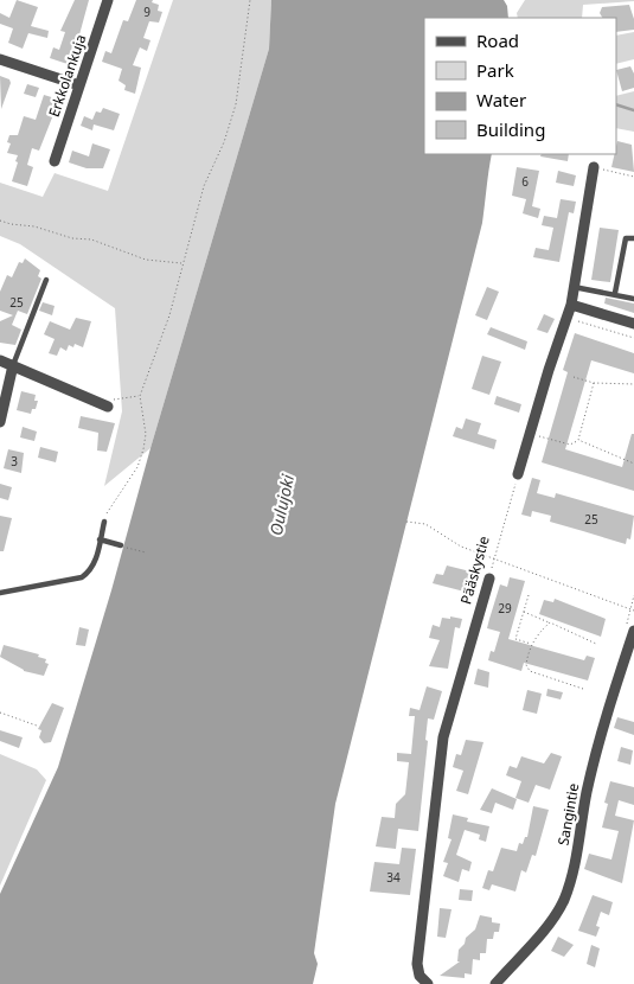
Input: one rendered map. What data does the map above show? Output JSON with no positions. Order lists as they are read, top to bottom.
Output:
{
  "streets": {
    "street": ["Erkkolankuja", "Pääskystie", "Sangintie"]
  },
  "water": ["Oulujoki"],
  "house_numbers": [
    "9",
    "6",
    "25",
    "3",
    "25",
    "29",
    "34"
  ],
  "legend": [
    "Road",
    "Park",
    "Water",
    "Building"
  ]
}
